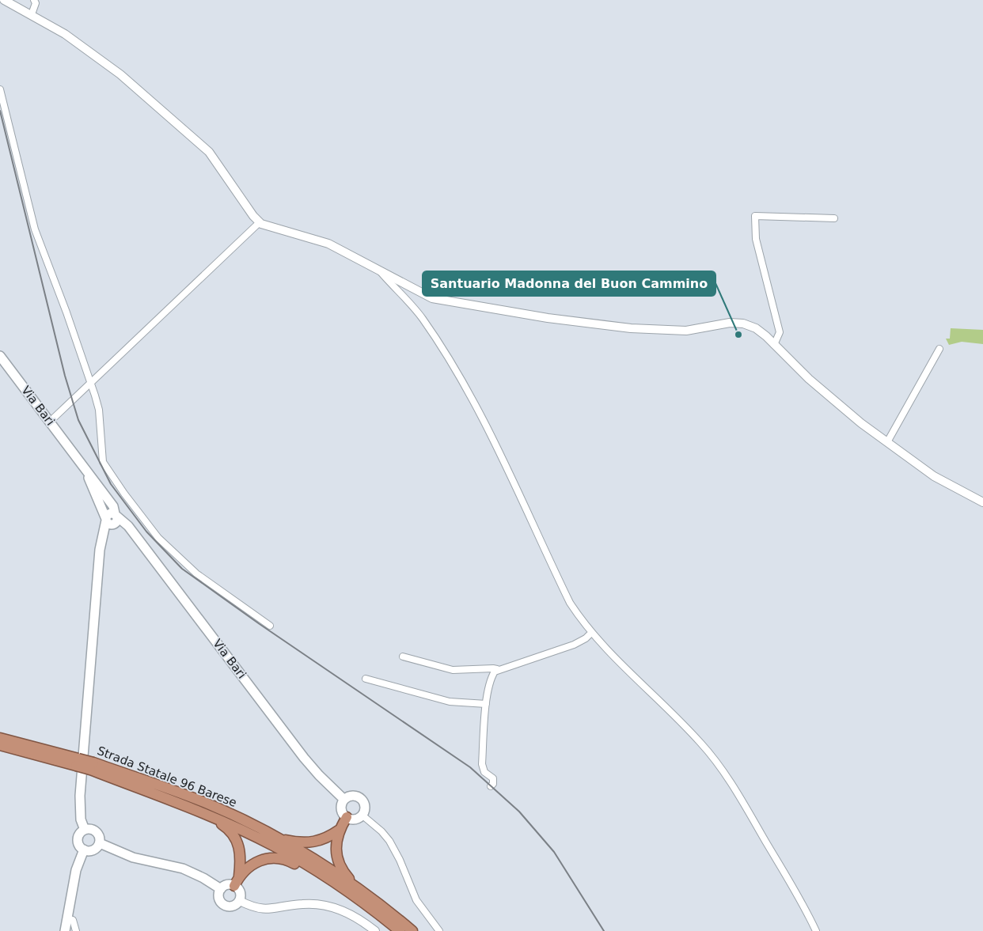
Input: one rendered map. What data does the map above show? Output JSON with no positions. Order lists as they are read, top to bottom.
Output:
{
  "streets": {
    "highway": ["Strada Statale 96 Barese"],
    "main road": ["Via Bari"]
  },
  "places": ["Santuario Madonna del Buon Cammino"]
}
